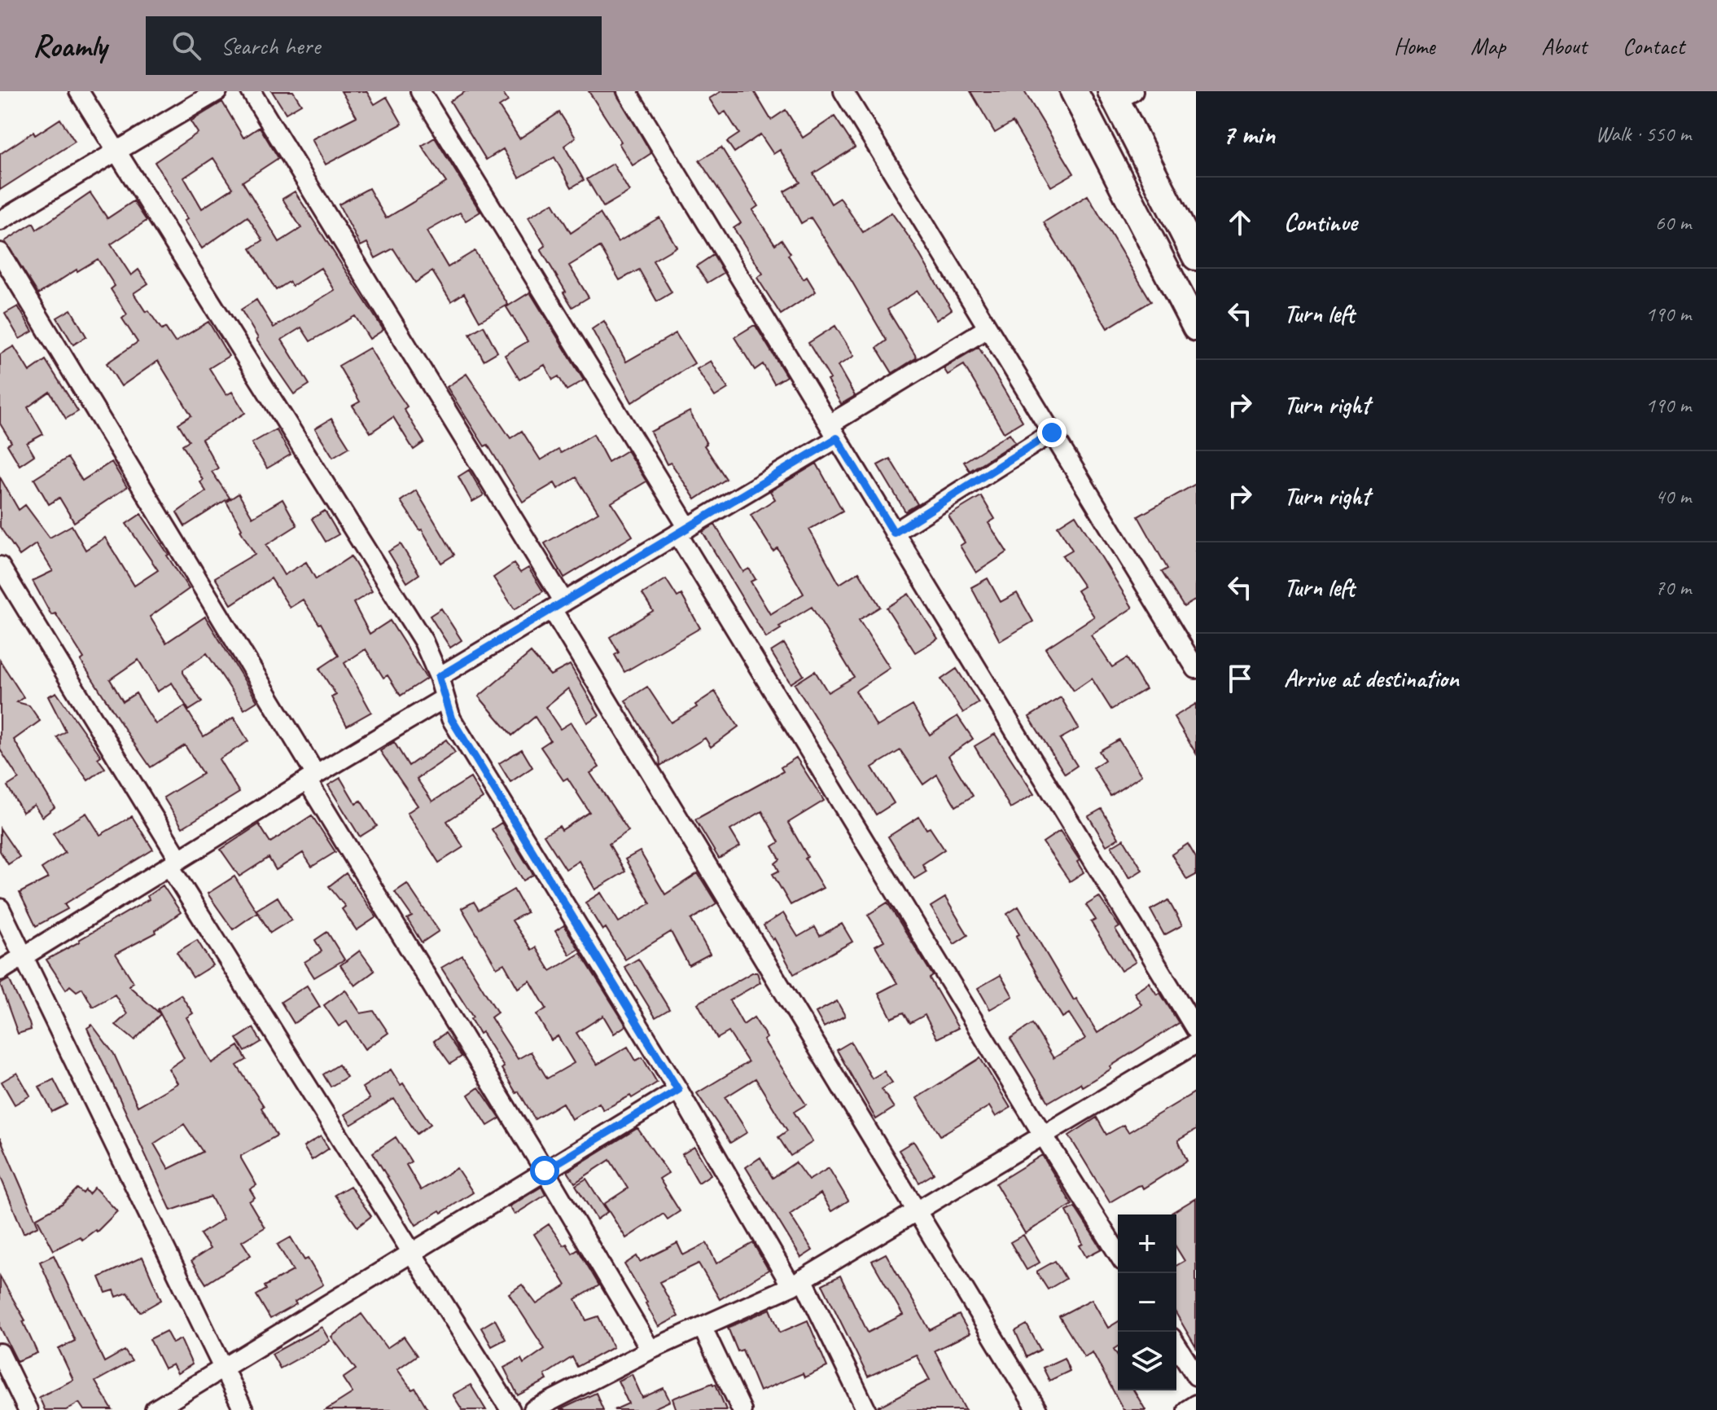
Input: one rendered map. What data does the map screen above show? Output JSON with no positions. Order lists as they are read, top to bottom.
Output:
{
  "page": {
    "header": "Roamly",
    "search": "Search here",
    "nav": [
      "Home",
      "Map",
      "About",
      "Contact"
    ],
    "heading": ["7 min", "Walk · 550 m"],
    "list": [
      ["Continue", "60 m"],
      ["Turn left", "190 m"],
      ["Turn right", "190 m"],
      ["Turn right", "40 m"],
      ["Turn left", "70 m"],
      "Arrive at destination"
    ],
    "map_buttons": ["+", "−"]
  }
}
